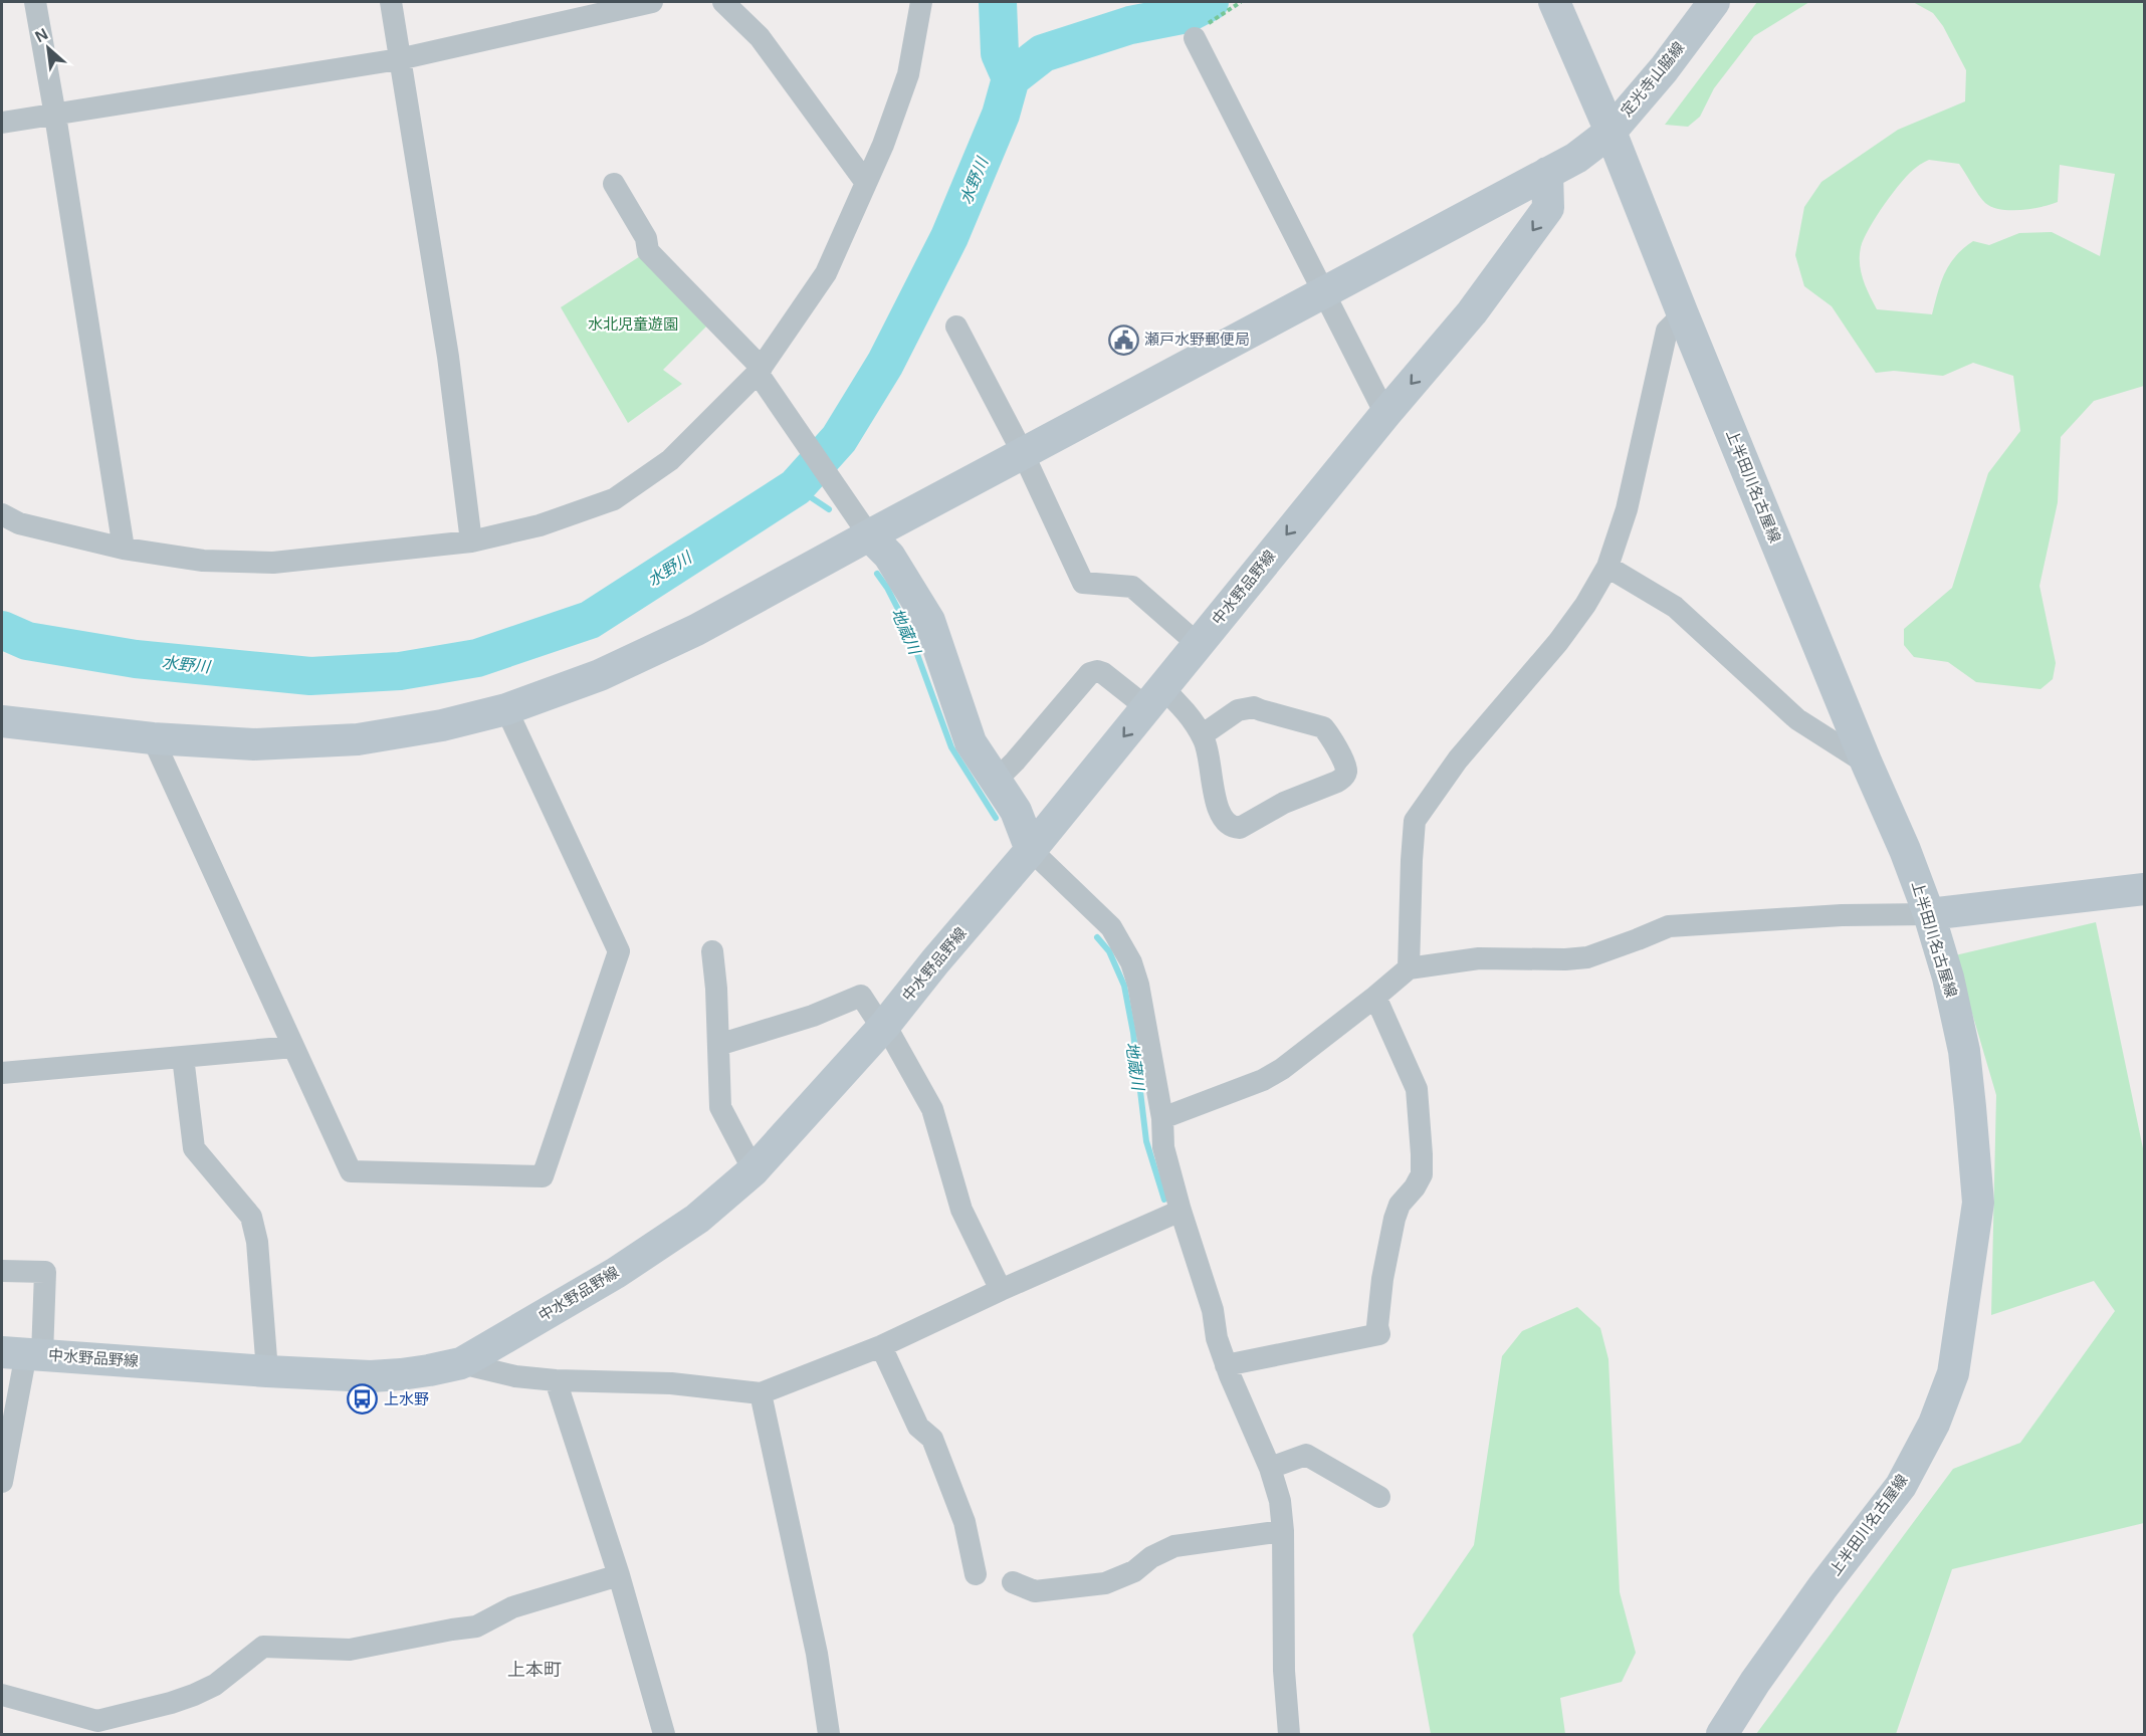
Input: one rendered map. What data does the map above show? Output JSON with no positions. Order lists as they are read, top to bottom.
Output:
{
  "streets": {
    "main road": ["定光寺山脇線", "上半田川名古屋線", "中水野品野線"]
  },
  "crossings": [
    ["定光寺山脇線", "上半田川名古屋線"]
  ],
  "districts": ["上本町"],
  "water": ["水野川", "地蔵川"],
  "parks": ["水北児童遊園"],
  "places": {
    "public building": ["瀬戸水野郵便局"],
    "bus stop": ["上水野"]
  },
  "north": "top left"
}
